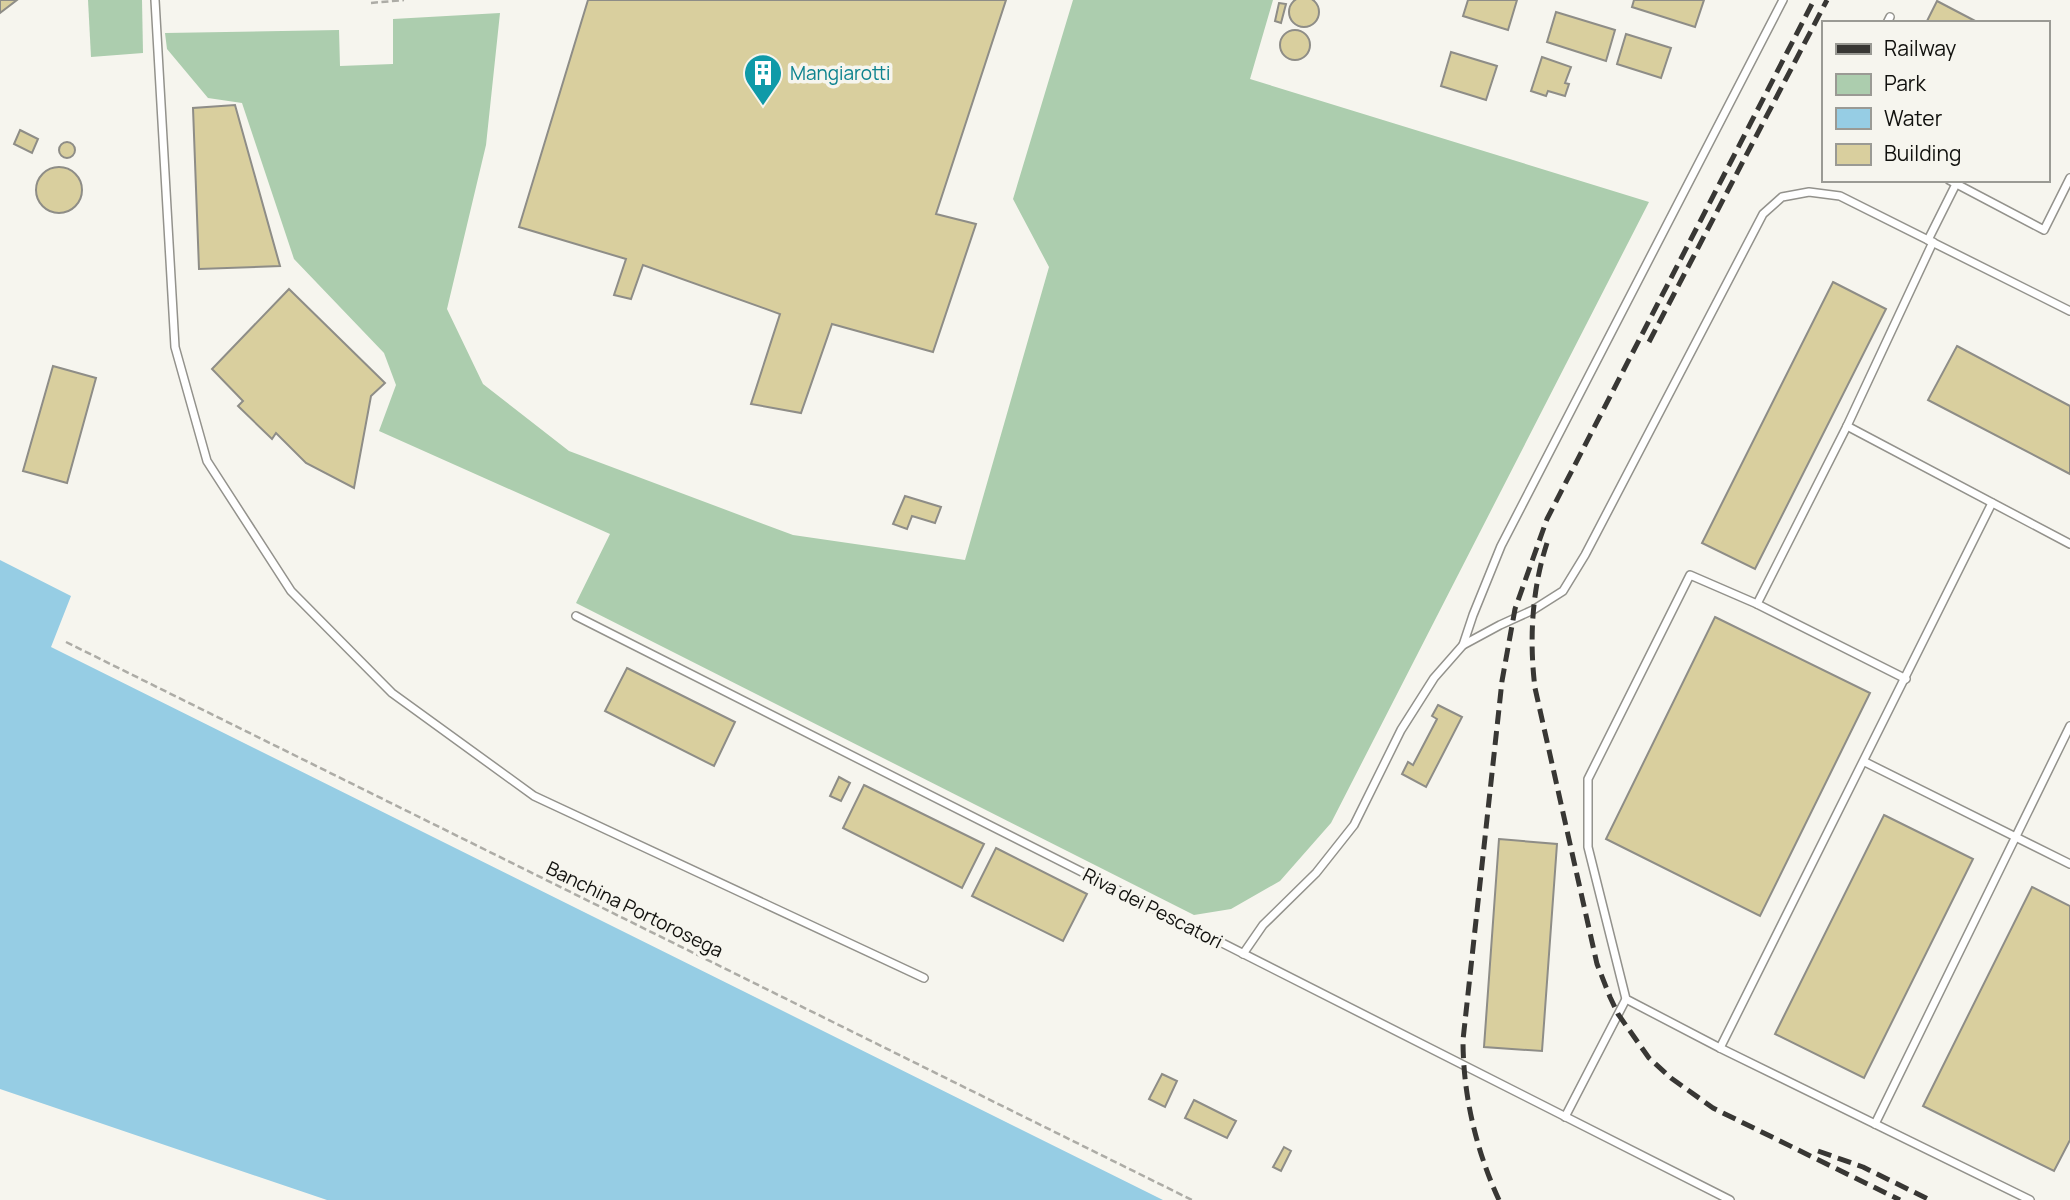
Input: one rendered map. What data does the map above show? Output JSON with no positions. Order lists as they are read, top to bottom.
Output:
{
  "streets": {
    "lane": ["Riva dei Pescatori"],
    "path": ["Banchina Portorosega"]
  },
  "places": {
    "building": ["Mangiarotti"]
  },
  "legend": [
    "Railway",
    "Park",
    "Water",
    "Building"
  ]
}
